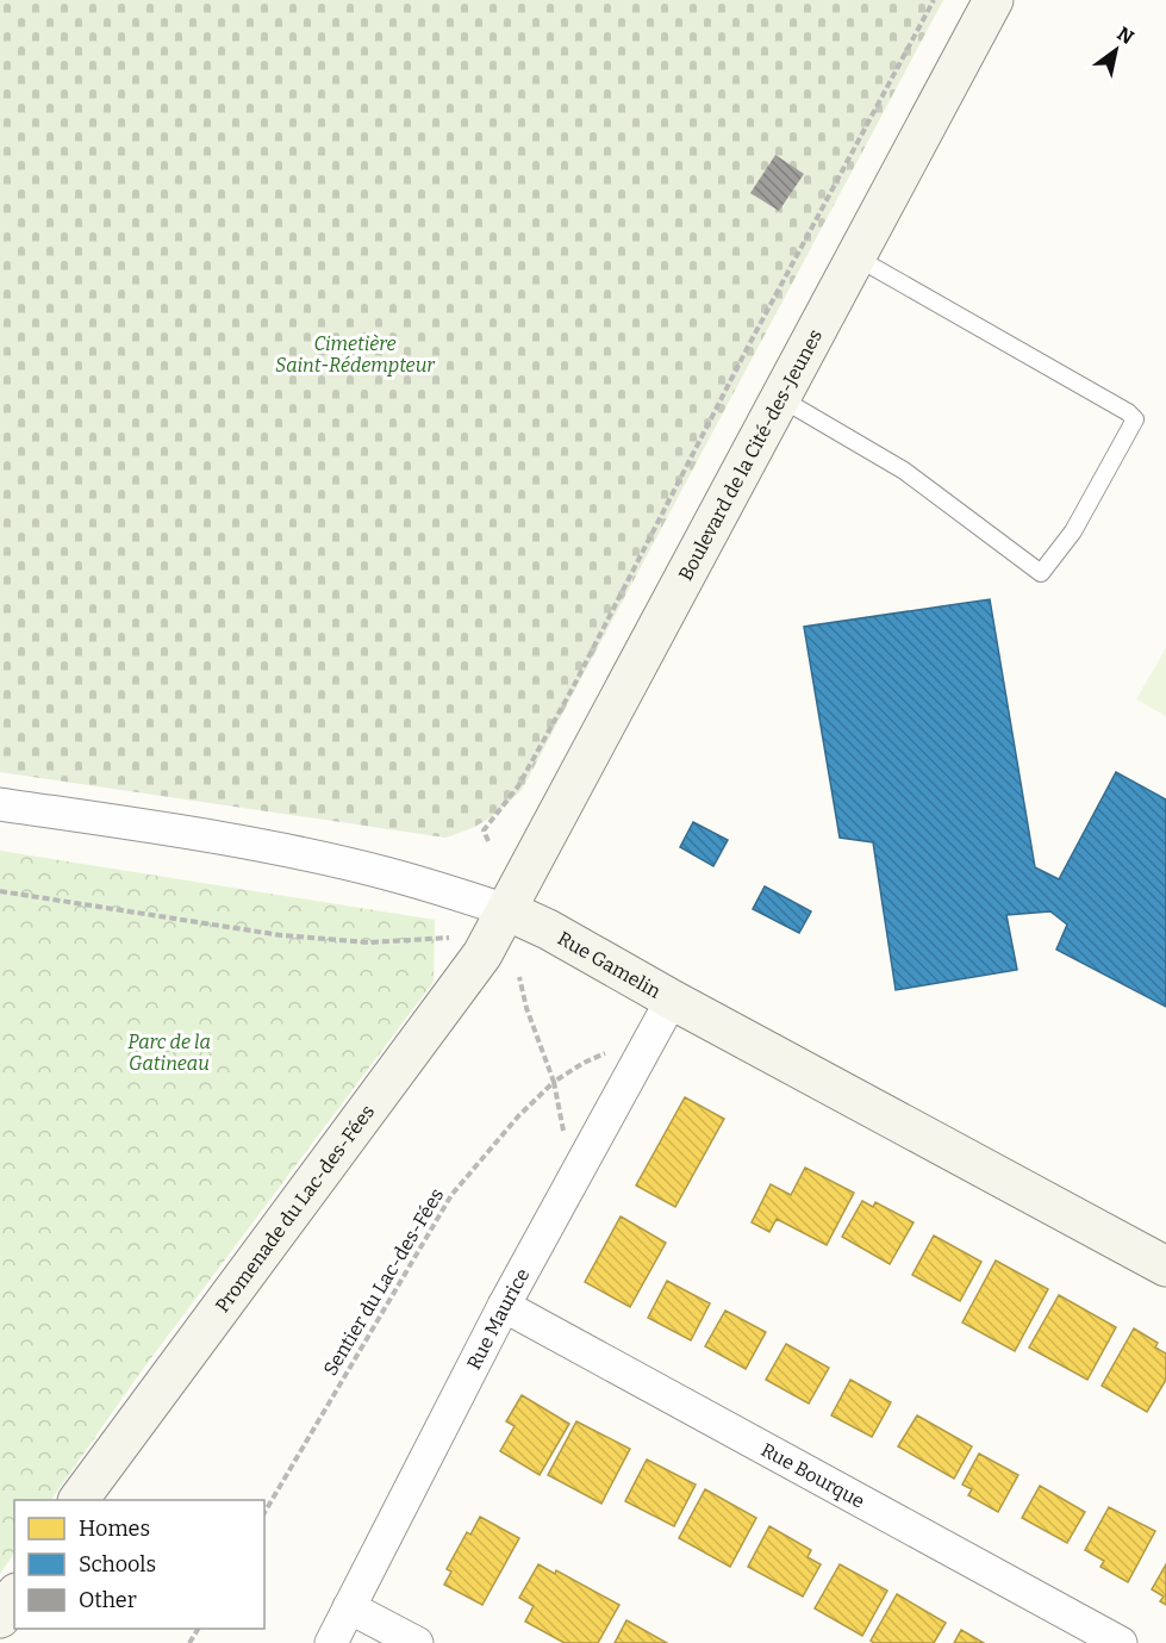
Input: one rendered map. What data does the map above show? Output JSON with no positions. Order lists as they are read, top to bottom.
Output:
{
  "streets": {
    "street": [
      "Boulevard de la Cité-des-Jeunes",
      "Rue Gamelin",
      "Promenade du Lac-des-Fées",
      "Rue Maurice",
      "Rue Bourque"
    ],
    "path": ["Sentier du Lac-des-Fées"]
  },
  "crossings": [
    ["Boulevard de la Cité-des-Jeunes", "Rue Gamelin"],
    ["Boulevard de la Cité-des-Jeunes", "Promenade du Lac-des-Fées"],
    ["Rue Gamelin", "Promenade du Lac-des-Fées"],
    ["Rue Gamelin", "Rue Maurice"],
    ["Sentier du Lac-des-Fées", "Rue Maurice"],
    ["Rue Maurice", "Rue Bourque"]
  ],
  "parks": ["Cimetière Saint-Rédempteur", "Parc de la Gatineau"],
  "legend": ["Homes", "Schools", "Other"],
  "north": "top right"
}
